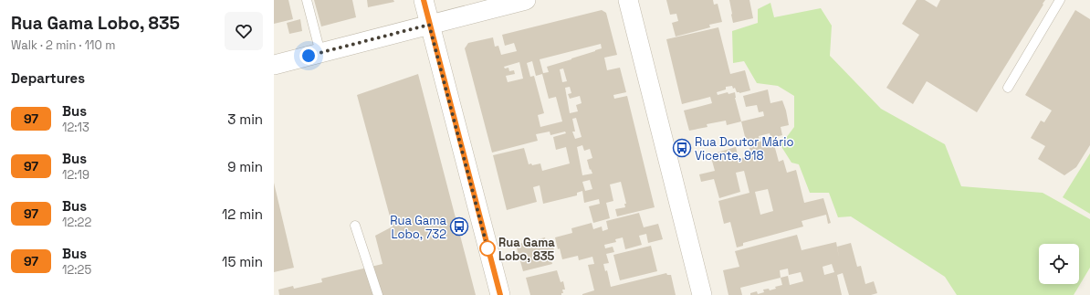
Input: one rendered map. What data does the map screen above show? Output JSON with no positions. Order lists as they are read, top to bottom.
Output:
{
  "places": {
    "bus stop": ["Rua Doutor Mário Vicente, 918", "Rua Gama Lobo, 732"],
    "other": ["Rua Gama Lobo, 835"]
  },
  "lines": ["bus line 97"],
  "page": {
    "heading": [
      ["Rua Gama Lobo, 835", "Walk · 2 min · 110 m"],
      "Departures"
    ],
    "list": [
      {
        "mark": "97",
        "name": "Bus",
        "note": "12:13",
        "value": "3 min"
      },
      {
        "mark": "97",
        "name": "Bus",
        "note": "12:19",
        "value": "9 min"
      },
      {
        "mark": "97",
        "name": "Bus",
        "note": "12:22",
        "value": "12 min"
      },
      {
        "mark": "97",
        "name": "Bus",
        "note": "12:25",
        "value": "15 min"
      }
    ]
  }
}
